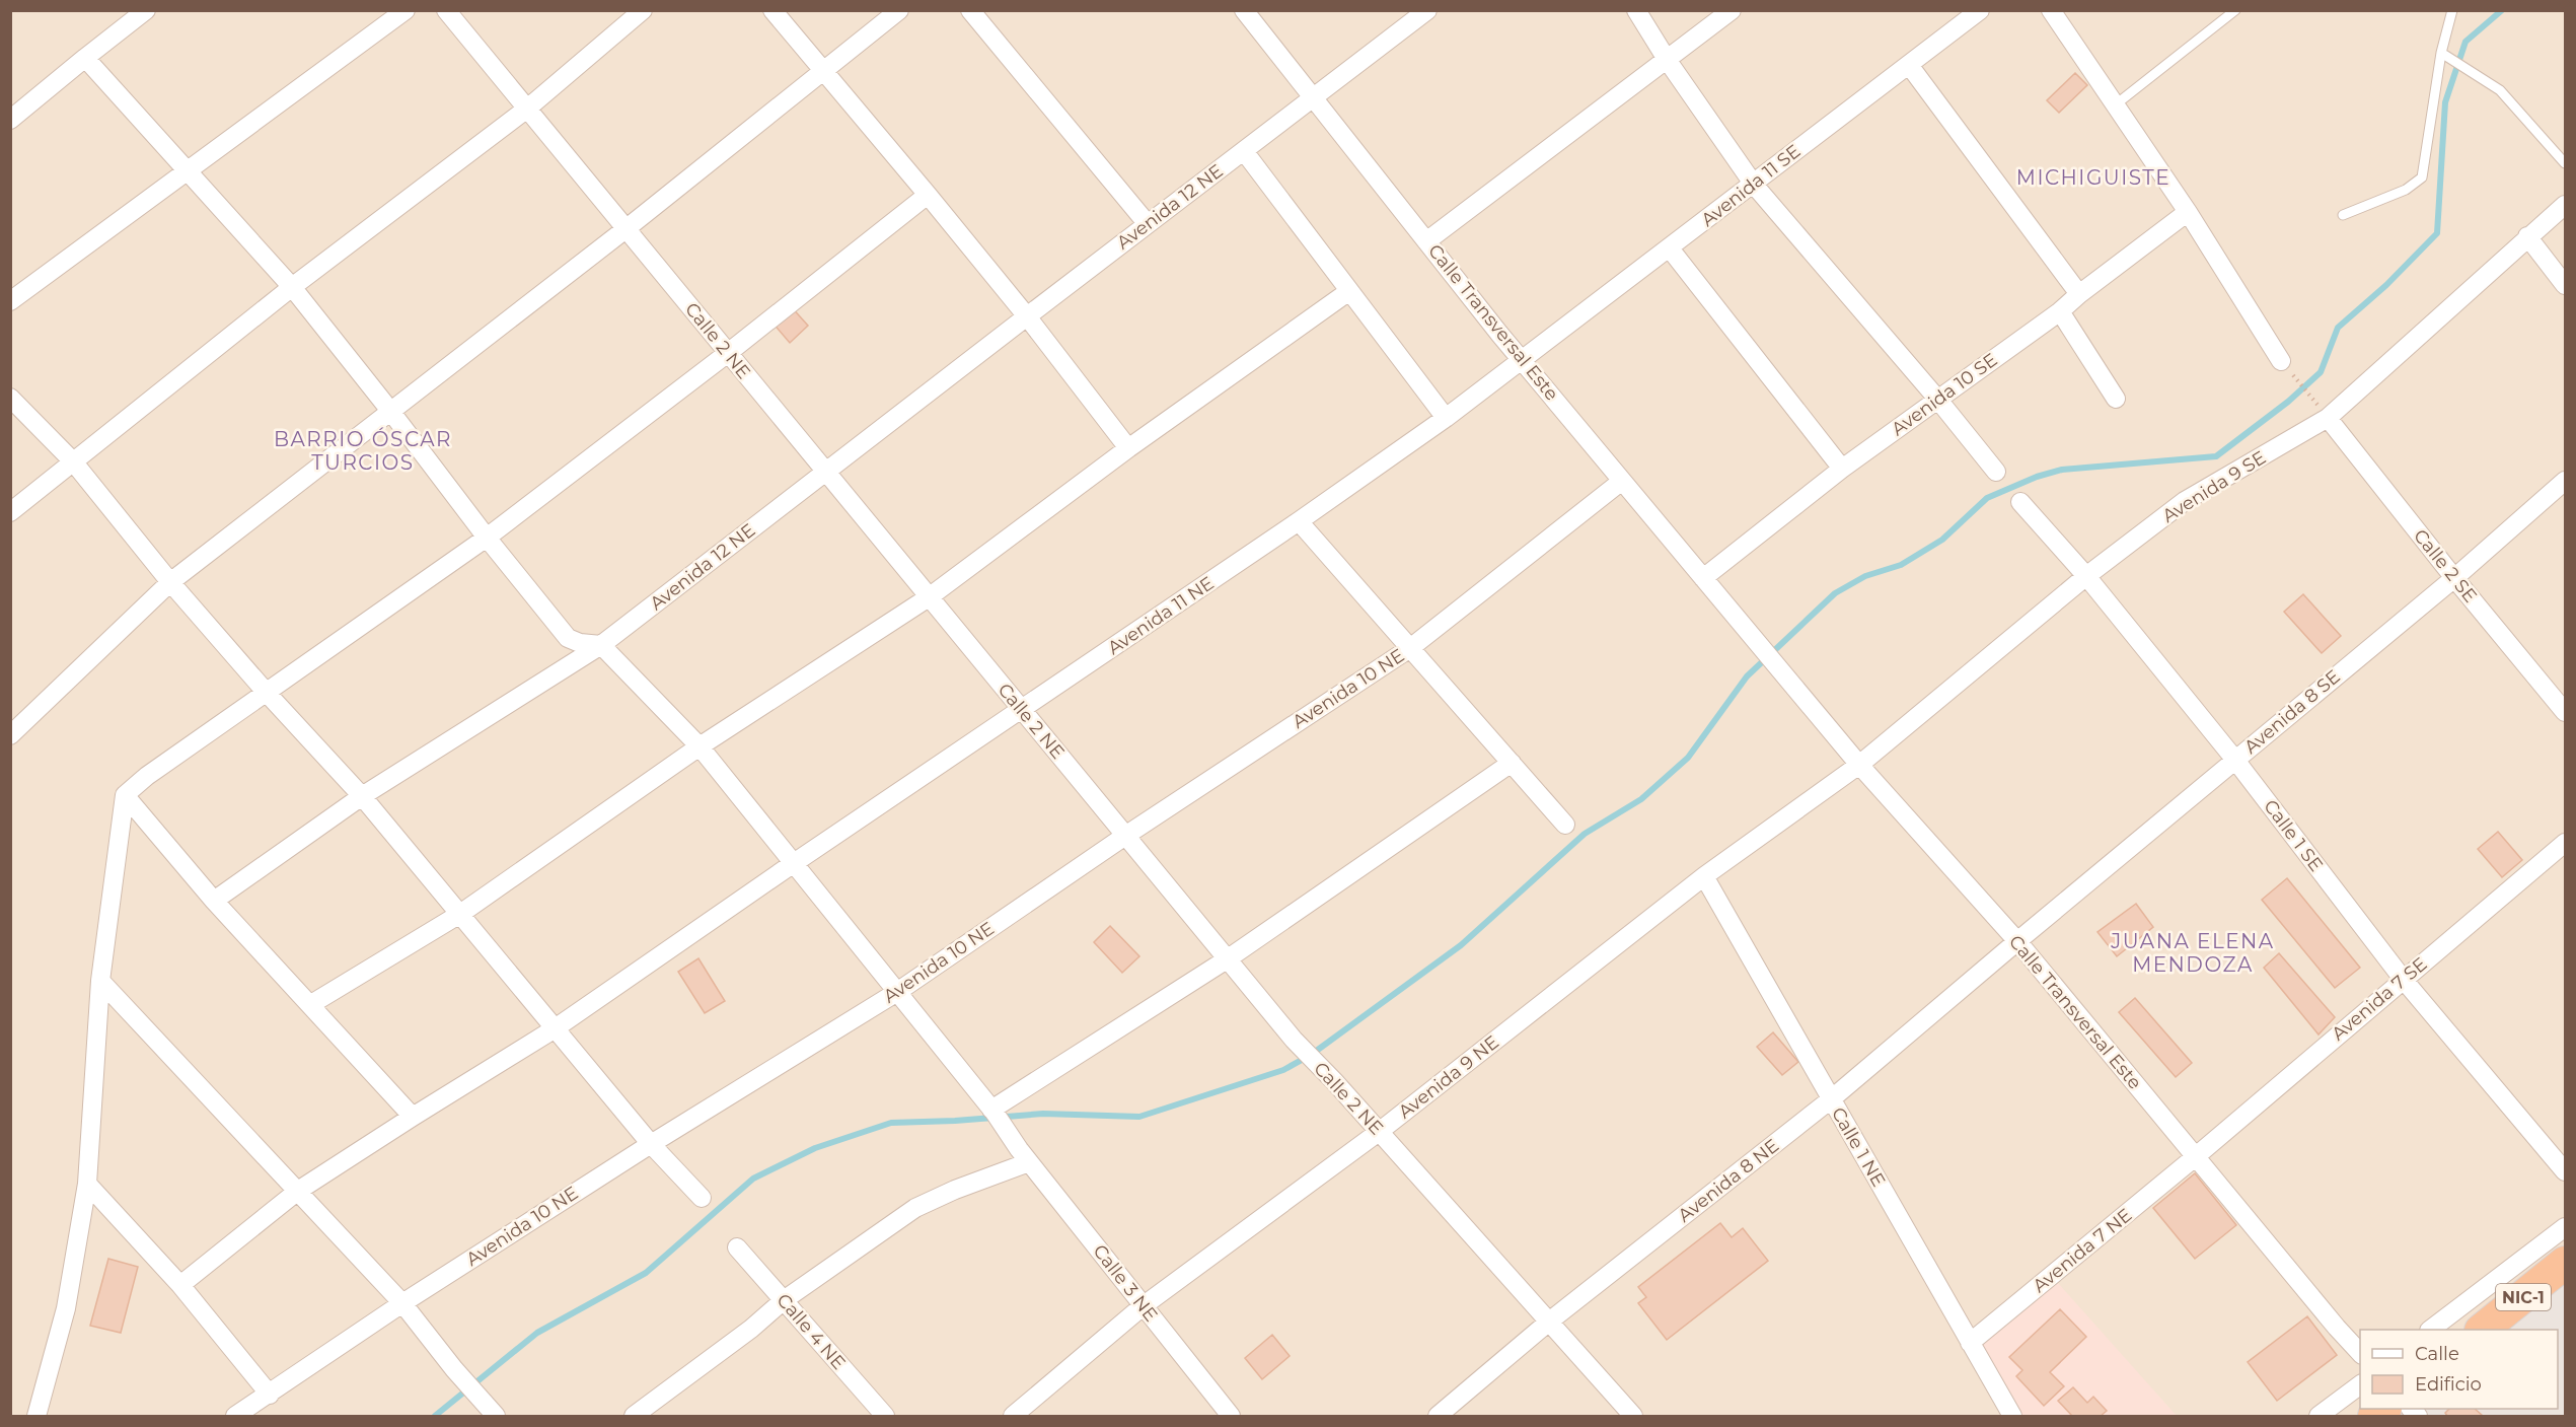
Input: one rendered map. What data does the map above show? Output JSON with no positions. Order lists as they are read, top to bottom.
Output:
{
  "streets": {
    "highway": ["NIC-1"],
    "street": [
      "Avenida 11 SE",
      "Avenida 12 NE",
      "Calle Transversal Este",
      "Calle 2 NE",
      "Avenida 10 SE",
      "Avenida 9 SE",
      "Calle 2 SE",
      "Avenida 11 NE",
      "Avenida 10 NE",
      "Avenida 8 SE",
      "Calle 1 SE",
      "Avenida 7 SE",
      "Avenida 9 NE",
      "Calle 1 NE",
      "Avenida 8 NE",
      "Avenida 7 NE",
      "Calle 3 NE",
      "Calle 4 NE"
    ]
  },
  "crossings": [
    ["Avenida 11 SE", "Calle Transversal Este"],
    ["Avenida 11 SE", "Avenida 11 NE"],
    ["Avenida 12 NE", "Calle Transversal Este"],
    ["Avenida 12 NE", "Calle 2 NE"],
    ["Avenida 12 NE", "Calle 3 NE"],
    ["Calle Transversal Este", "Avenida 10 SE"],
    ["Calle Transversal Este", "Avenida 9 SE"],
    ["Calle Transversal Este", "Avenida 11 NE"],
    ["Calle Transversal Este", "Avenida 10 NE"],
    ["Calle Transversal Este", "Avenida 8 SE"],
    ["Calle Transversal Este", "Avenida 7 SE"],
    ["Calle Transversal Este", "Avenida 9 NE"],
    ["Calle Transversal Este", "Avenida 8 NE"],
    ["Calle Transversal Este", "Avenida 7 NE"],
    ["Calle 2 NE", "Avenida 11 NE"],
    ["Calle 2 NE", "Avenida 10 NE"],
    ["Calle 2 NE", "Avenida 9 NE"],
    ["Calle 2 NE", "Avenida 8 NE"],
    ["Avenida 9 SE", "Calle 2 SE"],
    ["Avenida 9 SE", "Calle 1 SE"],
    ["Avenida 9 SE", "Avenida 9 NE"],
    ["Calle 2 SE", "Avenida 8 SE"],
    ["Avenida 11 NE", "Calle 3 NE"],
    ["Avenida 10 NE", "Calle 3 NE"],
    ["Avenida 8 SE", "Calle 1 SE"],
    ["Avenida 8 SE", "Avenida 8 NE"],
    ["Calle 1 SE", "Avenida 7 SE"],
    ["Avenida 7 SE", "Avenida 7 NE"],
    ["Avenida 9 NE", "Calle 1 NE"],
    ["Avenida 9 NE", "Calle 3 NE"],
    ["Calle 1 NE", "Avenida 8 NE"],
    ["Calle 1 NE", "Avenida 7 NE"]
  ],
  "districts": ["MICHIGUISTE", "BARRIO ÓSCAR TURCIOS", "JUANA ELENA MENDOZA"],
  "legend": ["Calle", "Edificio"]
}
